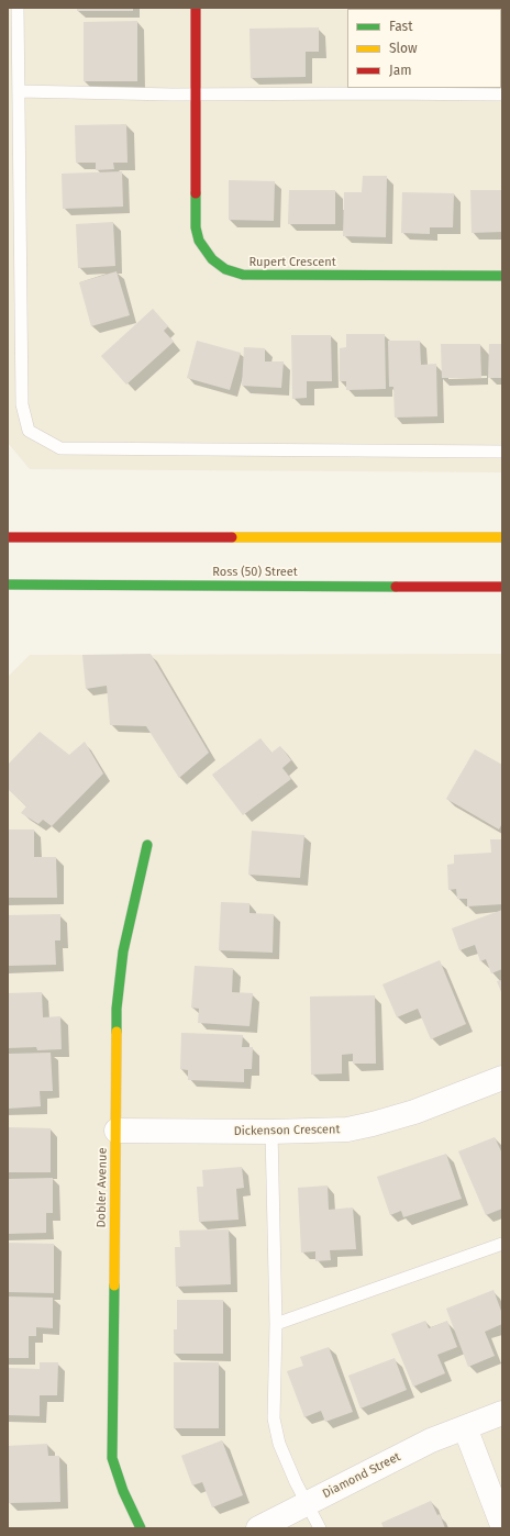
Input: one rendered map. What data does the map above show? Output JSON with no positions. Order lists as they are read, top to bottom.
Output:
{
  "streets": {
    "street": [
      "Rupert Crescent",
      "Ross (50) Street",
      "Dickenson Crescent",
      "Dobler Avenue",
      "Diamond Street"
    ]
  },
  "crossings": [
    ["Dickenson Crescent", "Dobler Avenue"]
  ],
  "legend": ["Fast", "Slow", "Jam"]
}
